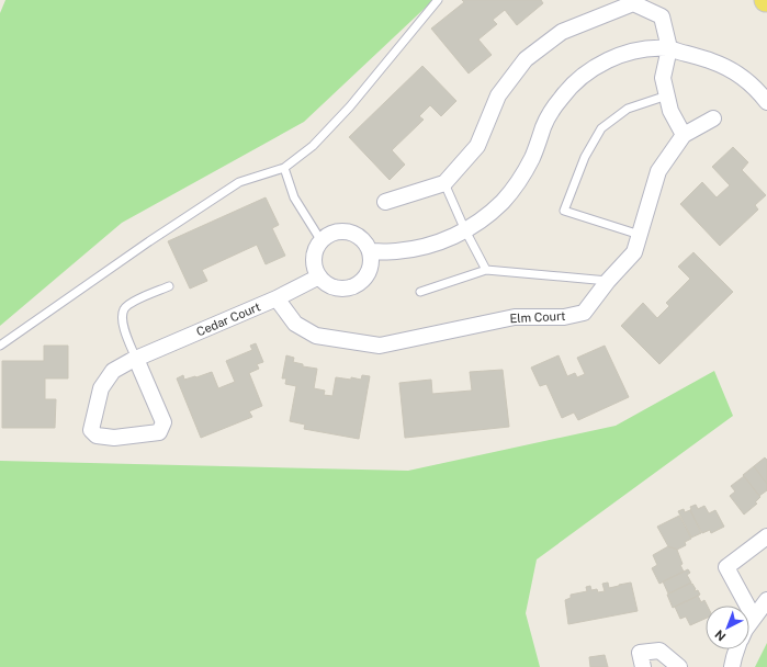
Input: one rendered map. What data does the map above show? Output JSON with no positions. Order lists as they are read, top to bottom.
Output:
{
  "streets": {
    "street": ["Elm Court", "Cedar Court"]
  },
  "crossings": [
    ["Elm Court", "Cedar Court"]
  ],
  "north": "bottom left"
}
